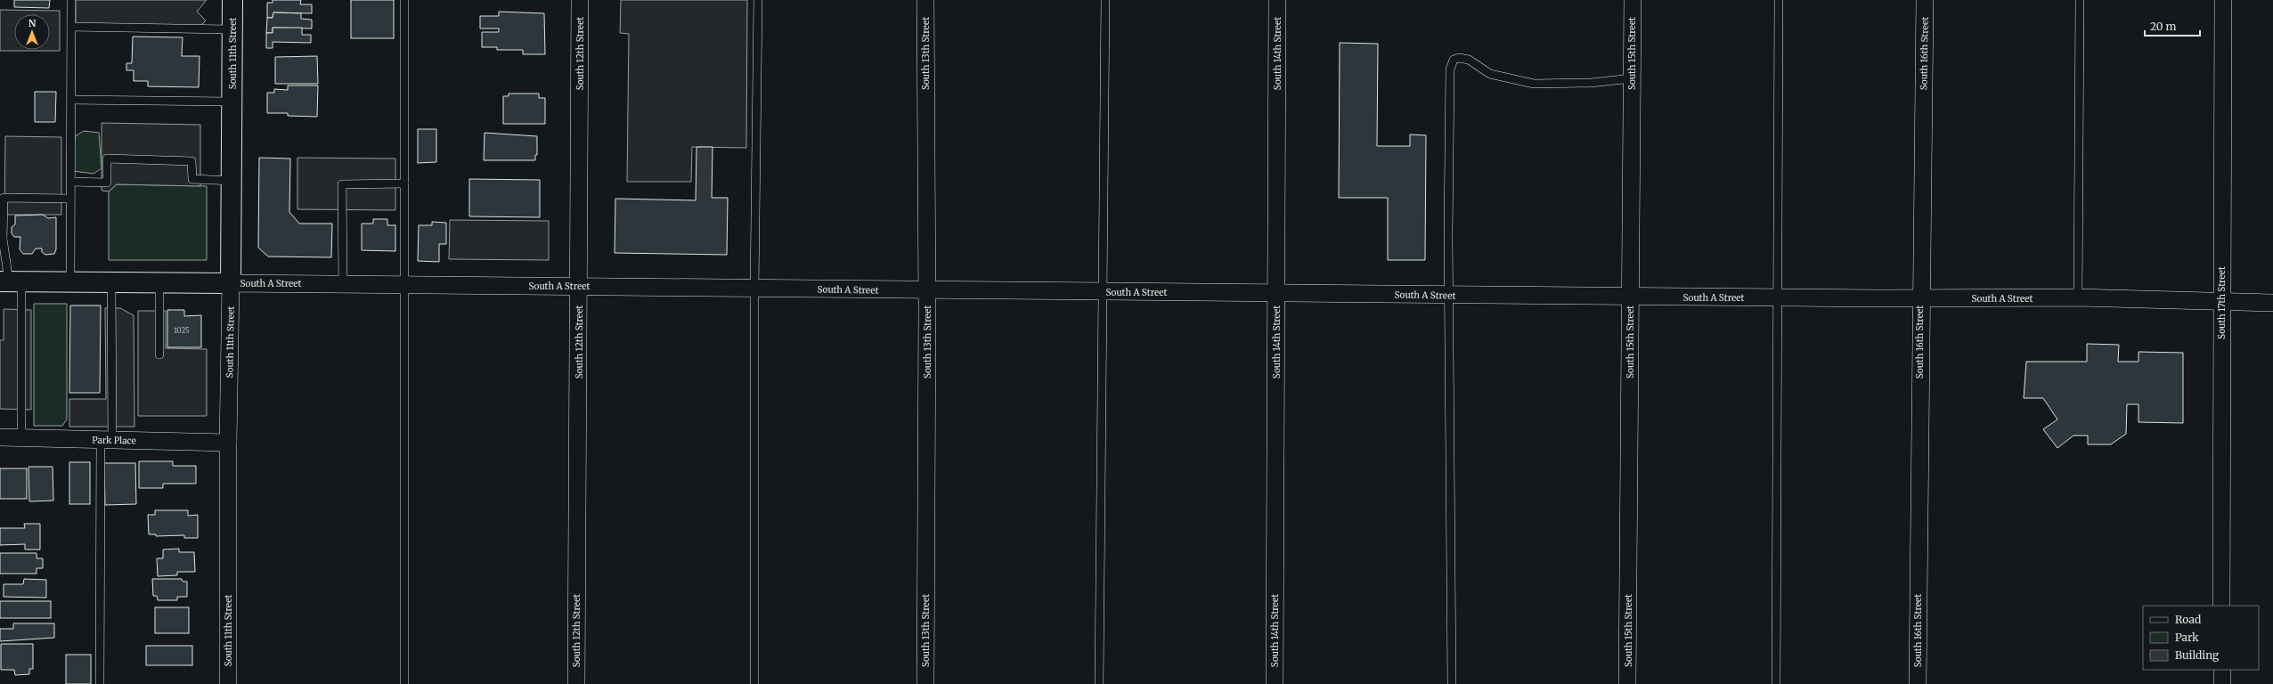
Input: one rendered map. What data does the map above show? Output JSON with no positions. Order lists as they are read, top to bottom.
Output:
{
  "streets": {
    "main road": ["South 11th Street", "South A Street"],
    "street": [
      "South 12th Street",
      "South 13th Street",
      "South 14th Street",
      "South 15th Street",
      "South 16th Street",
      "South 17th Street",
      "Park Place"
    ]
  },
  "crossings": [
    ["South 11th Street", "South A Street"],
    ["South 11th Street", "Park Place"],
    ["South 12th Street", "South A Street"],
    ["South 13th Street", "South A Street"],
    ["South 14th Street", "South A Street"],
    ["South 15th Street", "South A Street"],
    ["South 16th Street", "South A Street"],
    ["South A Street", "South 17th Street"]
  ],
  "house_numbers": ["1025"],
  "legend": ["Road", "Park", "Building"],
  "scale_bar": "20 m",
  "north": "top"
}
